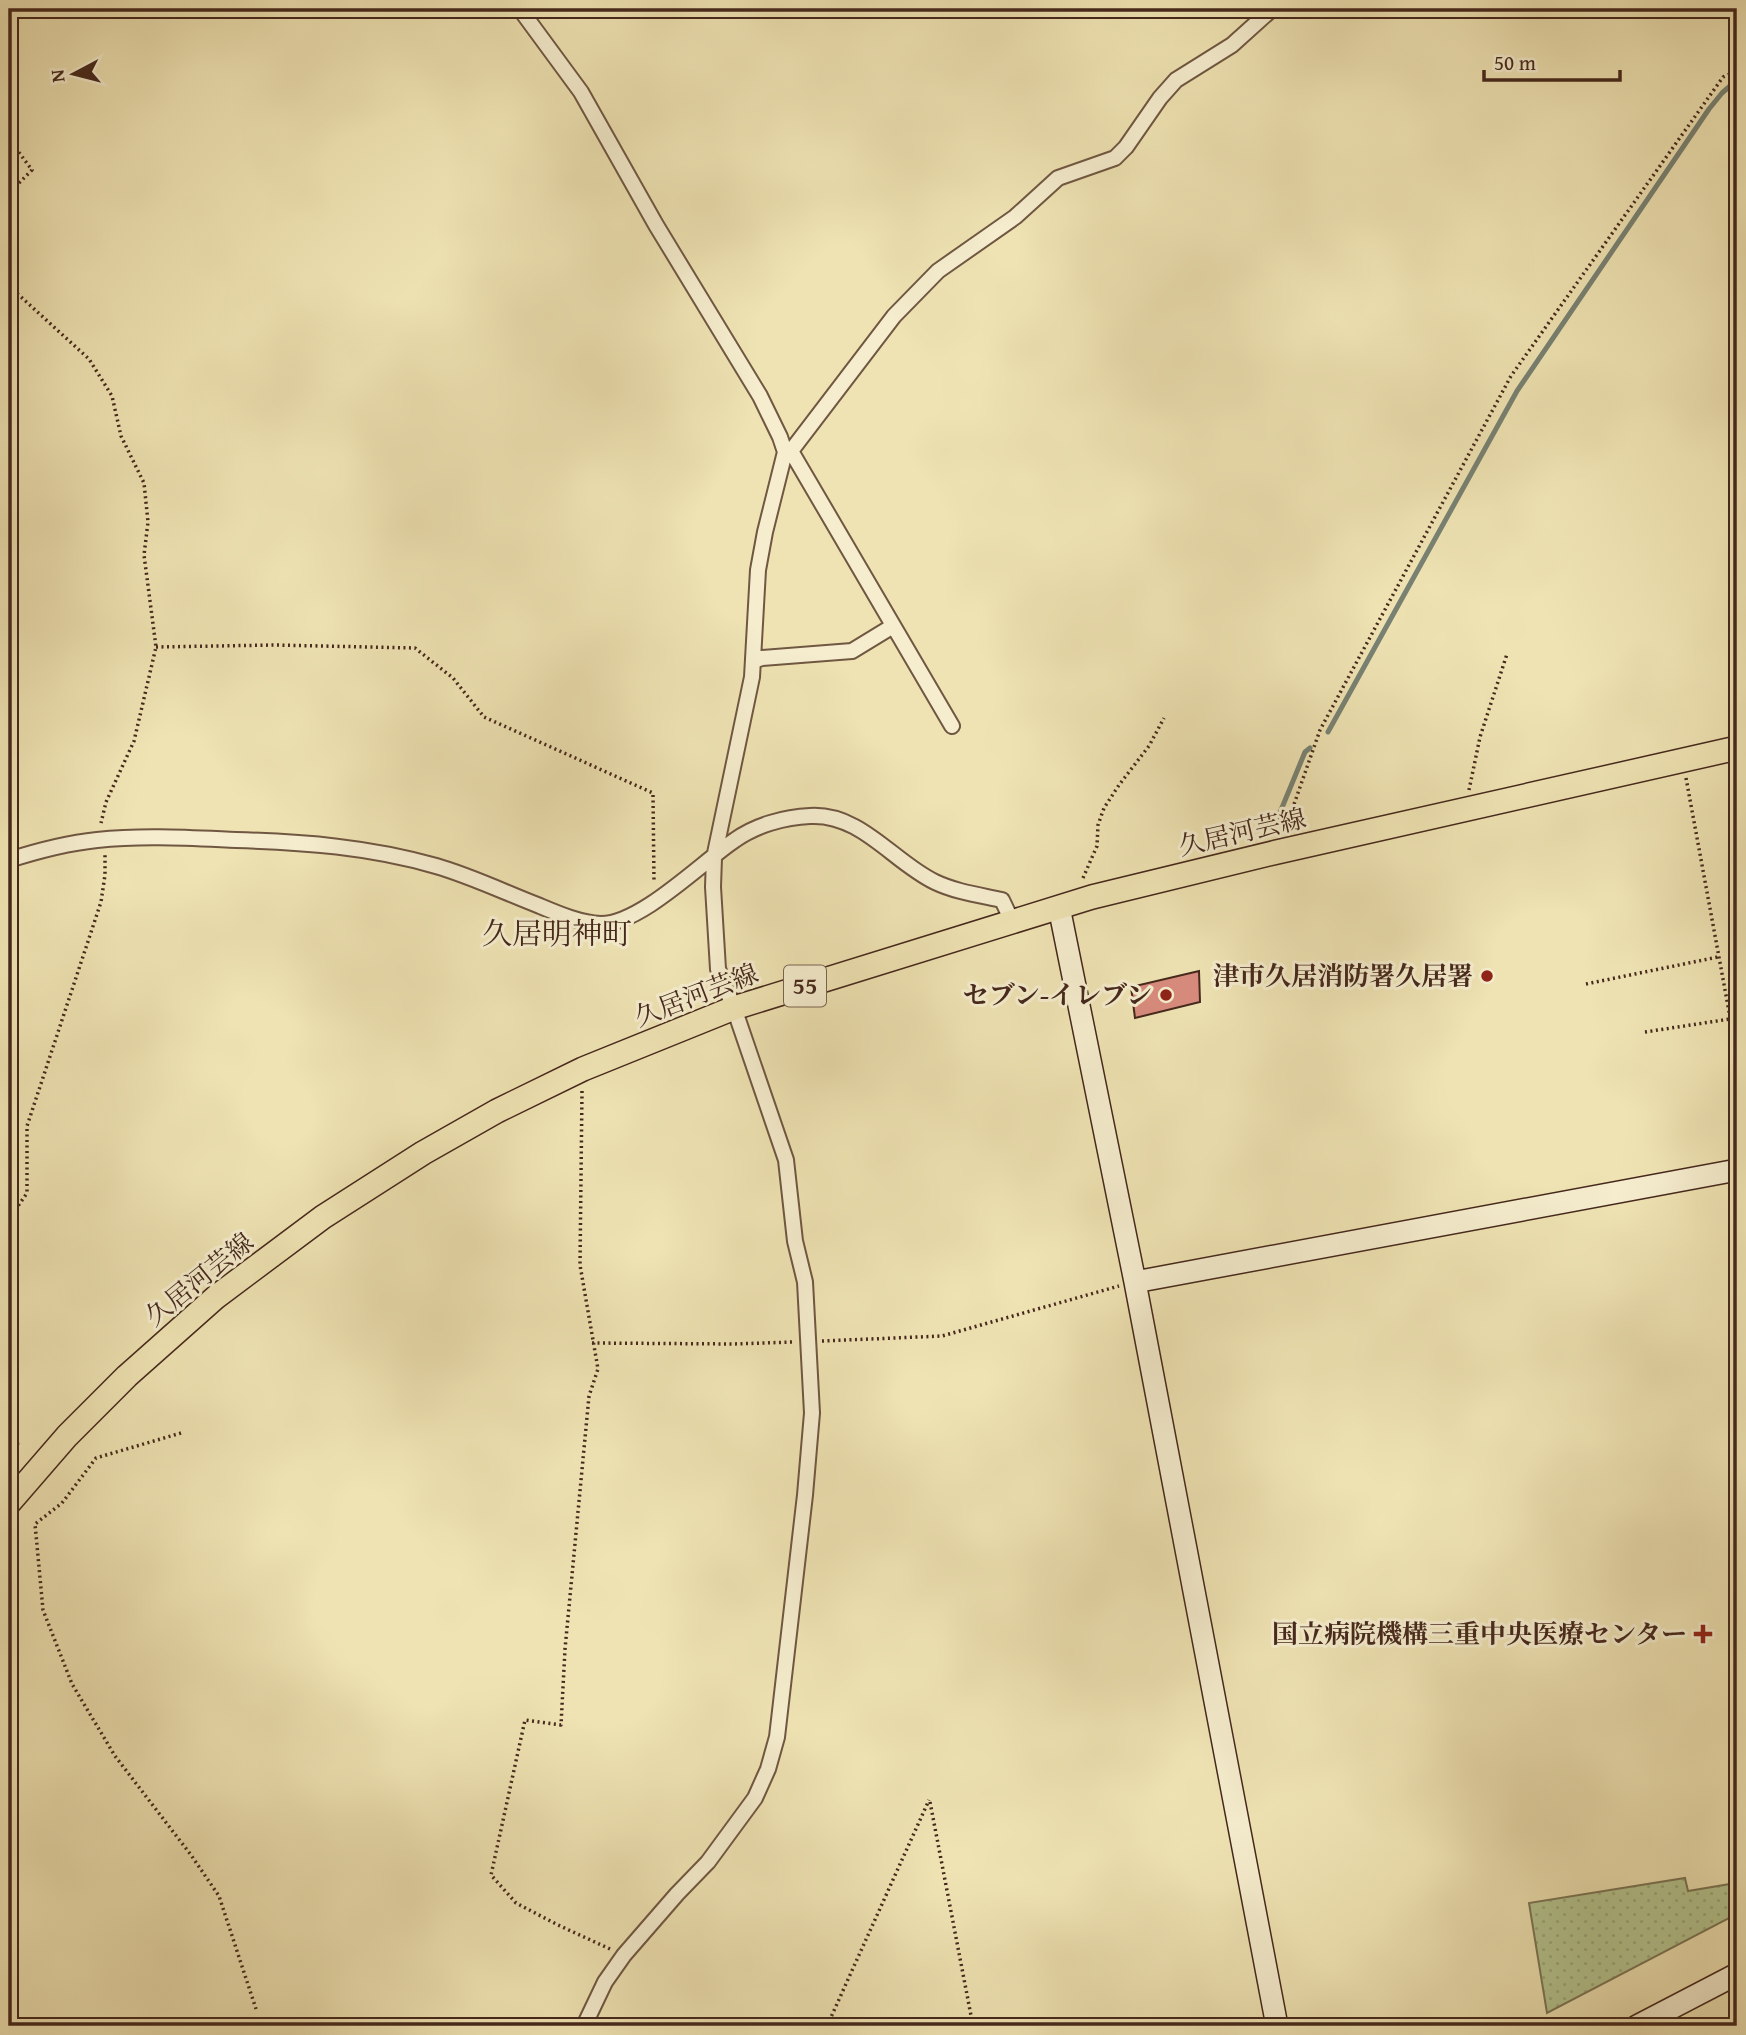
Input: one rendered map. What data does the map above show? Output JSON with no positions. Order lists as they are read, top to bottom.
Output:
{
  "streets": {
    "main road": ["久居河芸線", "55"]
  },
  "districts": ["久居明神町"],
  "places": {
    "other": ["津市久居消防署久居署", "セブン-イレブン"],
    "health": ["国立病院機構三重中央医療センター"]
  },
  "scale_bar": "50 m",
  "north": "left"
}
